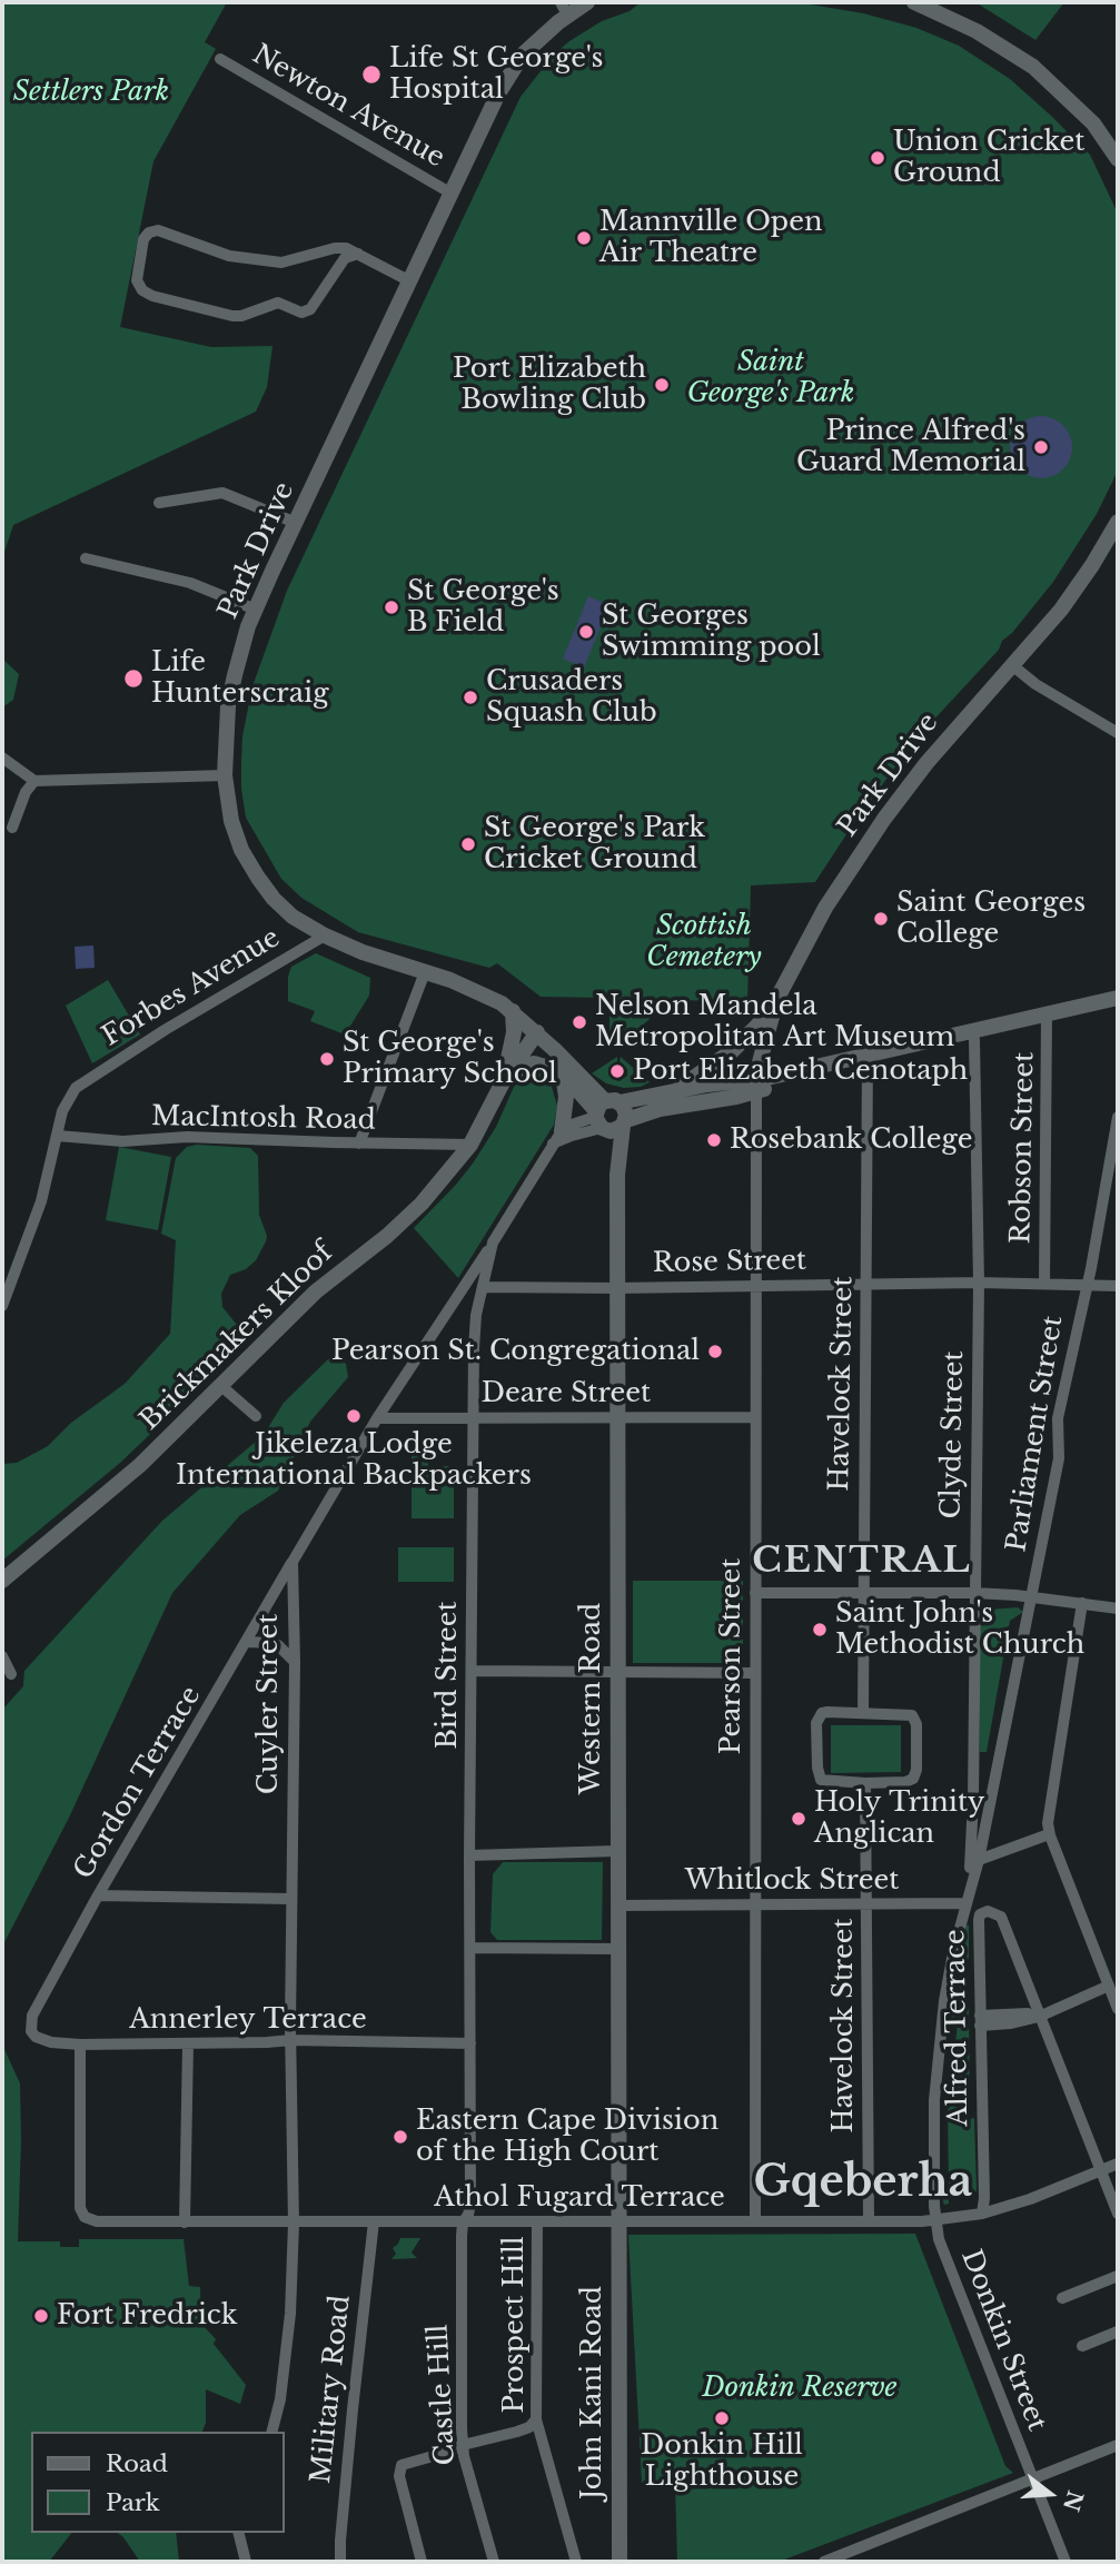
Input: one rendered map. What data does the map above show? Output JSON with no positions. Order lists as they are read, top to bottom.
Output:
{
  "streets": {
    "street": [
      "Newton Avenue",
      "Park Drive",
      "Forbes Avenue",
      "MacIntosh Road",
      "Robson Street",
      "Rose Street",
      "Brickmakers Kloof",
      "Havelock Street",
      "Deare Street",
      "Parliament Street",
      "Clyde Street",
      "Pearson Street",
      "Bird Street",
      "Western Road",
      "Cuyler Street",
      "Gordon Terrace",
      "Whitlock Street",
      "Annerley Terrace",
      "Alfred Terrace",
      "Athol Fugard Terrace",
      "Prospect Hill",
      "Donkin Street",
      "Military Road",
      "John Kani Road",
      "Castle Hill"
    ]
  },
  "crossings": [
    ["Newton Avenue", "Park Drive"],
    ["Park Drive", "Forbes Avenue"],
    ["Park Drive", "Brickmakers Kloof"],
    ["Park Drive", "Pearson Street"],
    ["Park Drive", "Western Road"],
    ["Forbes Avenue", "MacIntosh Road"],
    ["MacIntosh Road", "Brickmakers Kloof"],
    ["Robson Street", "Rose Street"],
    ["Rose Street", "Havelock Street"],
    ["Rose Street", "Parliament Street"],
    ["Rose Street", "Clyde Street"],
    ["Rose Street", "Pearson Street"],
    ["Rose Street", "Bird Street"],
    ["Rose Street", "Western Road"],
    ["Havelock Street", "Whitlock Street"],
    ["Havelock Street", "Athol Fugard Terrace"],
    ["Deare Street", "Pearson Street"],
    ["Deare Street", "Bird Street"],
    ["Deare Street", "Western Road"],
    ["Parliament Street", "Clyde Street"],
    ["Parliament Street", "Whitlock Street"],
    ["Parliament Street", "Athol Fugard Terrace"],
    ["Parliament Street", "Donkin Street"],
    ["Pearson Street", "Whitlock Street"],
    ["Pearson Street", "Athol Fugard Terrace"],
    ["Bird Street", "Annerley Terrace"],
    ["Bird Street", "Athol Fugard Terrace"],
    ["Bird Street", "Castle Hill"],
    ["Western Road", "Whitlock Street"],
    ["Western Road", "Athol Fugard Terrace"],
    ["Western Road", "John Kani Road"],
    ["Cuyler Street", "Gordon Terrace"],
    ["Cuyler Street", "Annerley Terrace"],
    ["Cuyler Street", "Athol Fugard Terrace"],
    ["Gordon Terrace", "Annerley Terrace"],
    ["Annerley Terrace", "Athol Fugard Terrace"],
    ["Alfred Terrace", "Athol Fugard Terrace"],
    ["Athol Fugard Terrace", "Prospect Hill"],
    ["Athol Fugard Terrace", "Donkin Street"],
    ["Athol Fugard Terrace", "Military Road"],
    ["Athol Fugard Terrace", "John Kani Road"],
    ["Athol Fugard Terrace", "Castle Hill"]
  ],
  "districts": ["CENTRAL", "Gqeberha"],
  "parks": [
    "Settlers Park",
    "Saint George's Park",
    "Scottish Cemetery",
    "Donkin Reserve"
  ],
  "places": [
    "Life St George's Hospital",
    "Union Cricket Ground",
    "Mannville Open Air Theatre",
    "Port Elizabeth Bowling Club",
    "Prince Alfred's Guard Memorial",
    "St George's B Field",
    "St Georges Swimming pool",
    "Life Hunterscraig",
    "Crusaders Squash Club",
    "St George's Park Cricket Ground",
    "Saint Georges College",
    "Nelson Mandela Metropolitan Art Museum",
    "St George's Primary School",
    "Port Elizabeth Cenotaph",
    "Rosebank College",
    "Pearson St. Congregational",
    "Jikeleza Lodge International Backpackers",
    "Saint John's Methodist Church",
    "Holy Trinity Anglican",
    "Eastern Cape Division of the High Court",
    "Fort Fredrick",
    "Donkin Hill Lighthouse"
  ],
  "legend": ["Road", "Park"],
  "north": "right"
}
